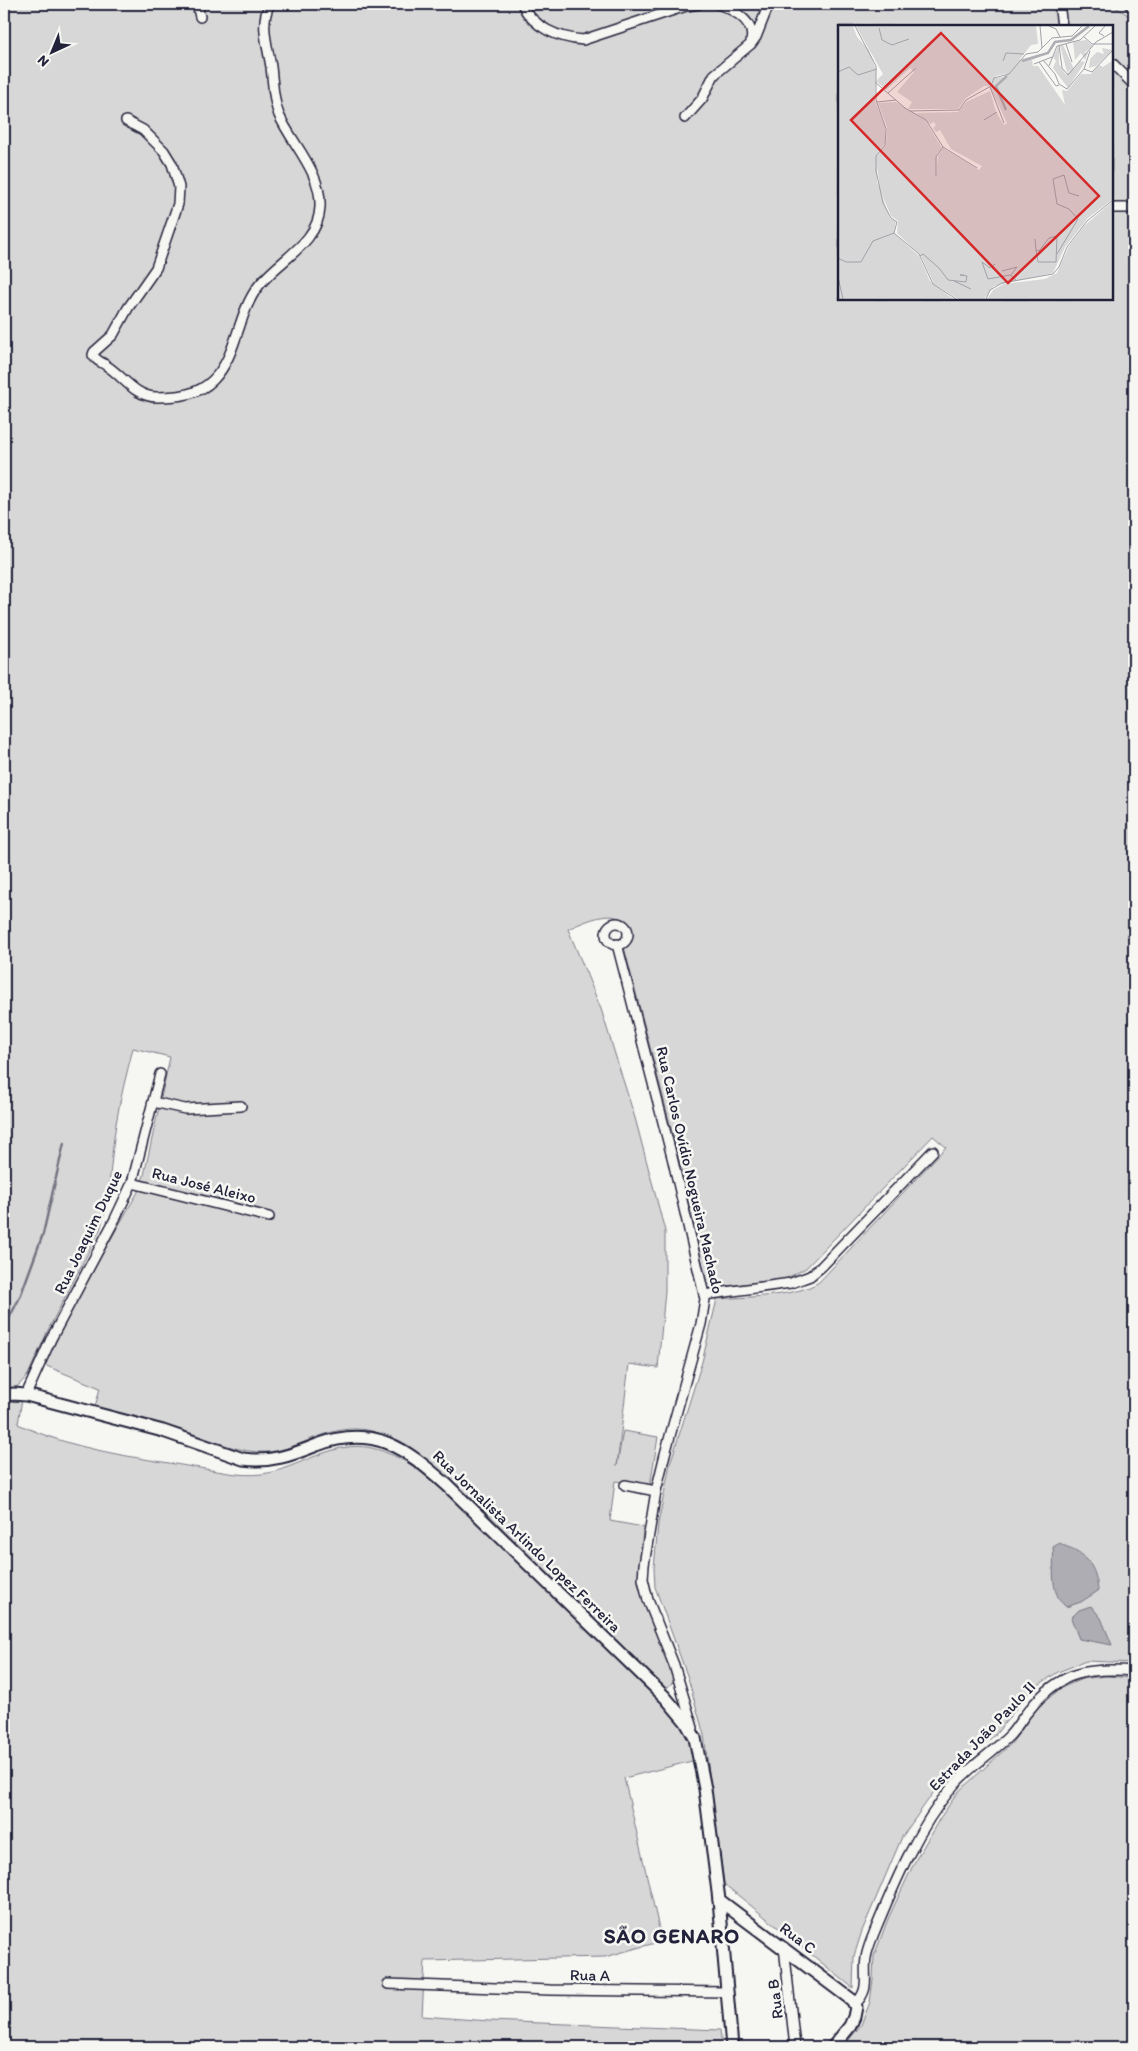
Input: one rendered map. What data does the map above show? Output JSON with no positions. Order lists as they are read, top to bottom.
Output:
{
  "streets": {
    "street": [
      "Rua Carlos Ovídio Nogueira Machado",
      "Rua José Aleixo",
      "Rua Joaquim Duque",
      "Rua Jornalista Arlindo Lopez Ferreira",
      "Estrada João Paulo II",
      "Rua C",
      "Rua A",
      "Rua B"
    ]
  },
  "crossings": [
    ["Rua Carlos Ovídio Nogueira Machado", "Rua Jornalista Arlindo Lopez Ferreira"],
    ["Rua Carlos Ovídio Nogueira Machado", "Rua C"],
    ["Rua Carlos Ovídio Nogueira Machado", "Rua A"],
    ["Rua José Aleixo", "Rua Joaquim Duque"],
    ["Rua Joaquim Duque", "Rua Jornalista Arlindo Lopez Ferreira"],
    ["Estrada João Paulo II", "Rua C"],
    ["Rua C", "Rua B"]
  ],
  "districts": ["SÃO GENARO"],
  "north": "bottom left"
}
